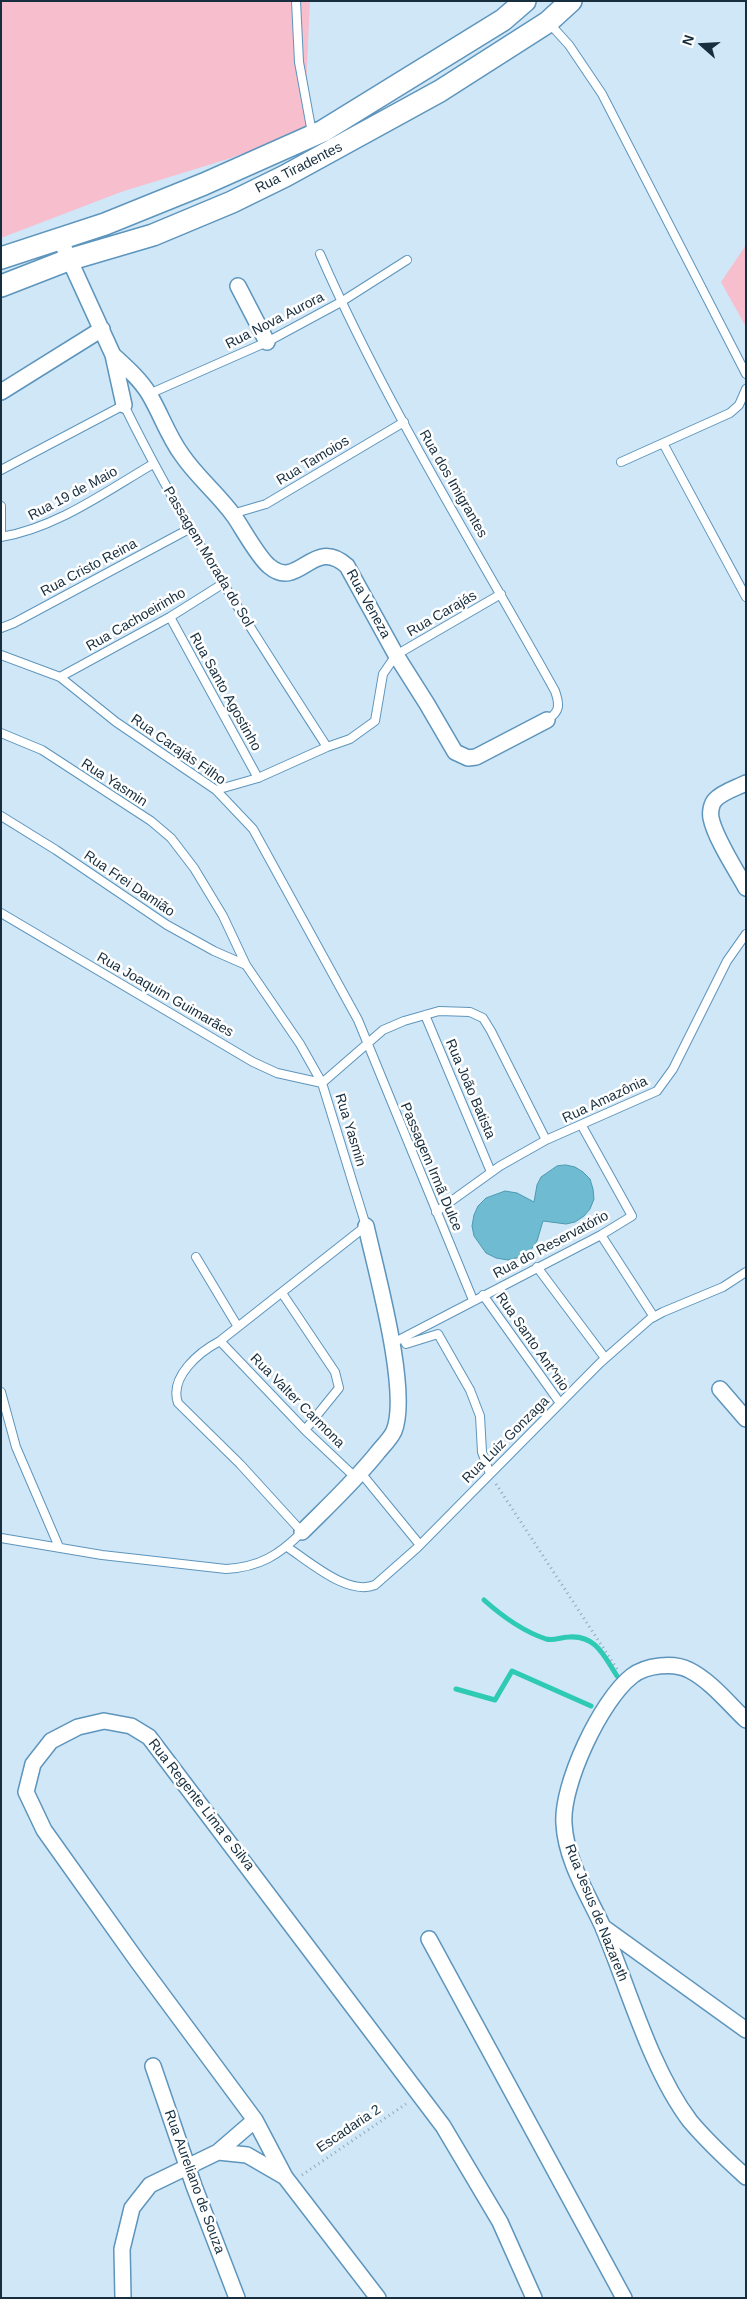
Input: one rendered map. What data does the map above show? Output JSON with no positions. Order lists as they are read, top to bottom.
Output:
{
  "streets": {
    "street": [
      "Rua Tiradentes",
      "Passagem Morada do Sol",
      "Rua Veneza",
      "Rua Regente Lima e Silva",
      "Rua Jesus de Nazareth",
      "Rua Aureliano de Souza"
    ],
    "lane": [
      "Rua Nova Aurora",
      "Rua Tamoios",
      "Rua dos Imigrantes",
      "Rua 19 de Maio",
      "Rua Cristo Reina",
      "Rua Carajás",
      "Rua Cachoeirinho",
      "Rua Santo Agostinho",
      "Rua Carajás Filho",
      "Rua Yasmin",
      "Rua Frei Damião",
      "Rua Joaquim Guimarães",
      "Rua João Batista",
      "Rua Amazônia",
      "Passagem Irmã Dulce",
      "Rua do Reservatório",
      "Rua Santo Ant^nio",
      "Rua Valter Carmona",
      "Rua Luiz Gonzaga"
    ],
    "path": ["Escadaria 2"]
  },
  "crossings": [
    ["Rua Tiradentes", "Passagem Morada do Sol"],
    ["Rua Nova Aurora", "Rua dos Imigrantes"],
    ["Rua Nova Aurora", "Passagem Morada do Sol"],
    ["Rua Tamoios", "Rua dos Imigrantes"],
    ["Rua Tamoios", "Passagem Morada do Sol"],
    ["Rua Tamoios", "Rua Veneza"],
    ["Rua dos Imigrantes", "Rua Veneza"],
    ["Rua dos Imigrantes", "Rua Carajás"],
    ["Rua 19 de Maio", "Passagem Morada do Sol"],
    ["Passagem Morada do Sol", "Rua Cristo Reina"],
    ["Passagem Morada do Sol", "Rua Veneza"],
    ["Passagem Morada do Sol", "Rua Cachoeirinho"],
    ["Rua Veneza", "Rua Carajás"],
    ["Rua Cachoeirinho", "Rua Santo Agostinho"],
    ["Rua Cachoeirinho", "Rua Carajás Filho"],
    ["Rua Carajás Filho", "Passagem Irmã Dulce"],
    ["Rua Yasmin", "Rua Frei Damião"],
    ["Rua Yasmin", "Rua Joaquim Guimarães"],
    ["Rua João Batista", "Rua Amazônia"],
    ["Rua Amazônia", "Passagem Irmã Dulce"],
    ["Rua Amazônia", "Rua do Reservatório"],
    ["Passagem Irmã Dulce", "Rua do Reservatório"],
    ["Rua do Reservatório", "Rua Santo Ant^nio"],
    ["Rua Santo Ant^nio", "Rua Luiz Gonzaga"],
    ["Rua Valter Carmona", "Rua Luiz Gonzaga"],
    ["Rua Regente Lima e Silva", "Escadaria 2"]
  ],
  "north": "left"
}
